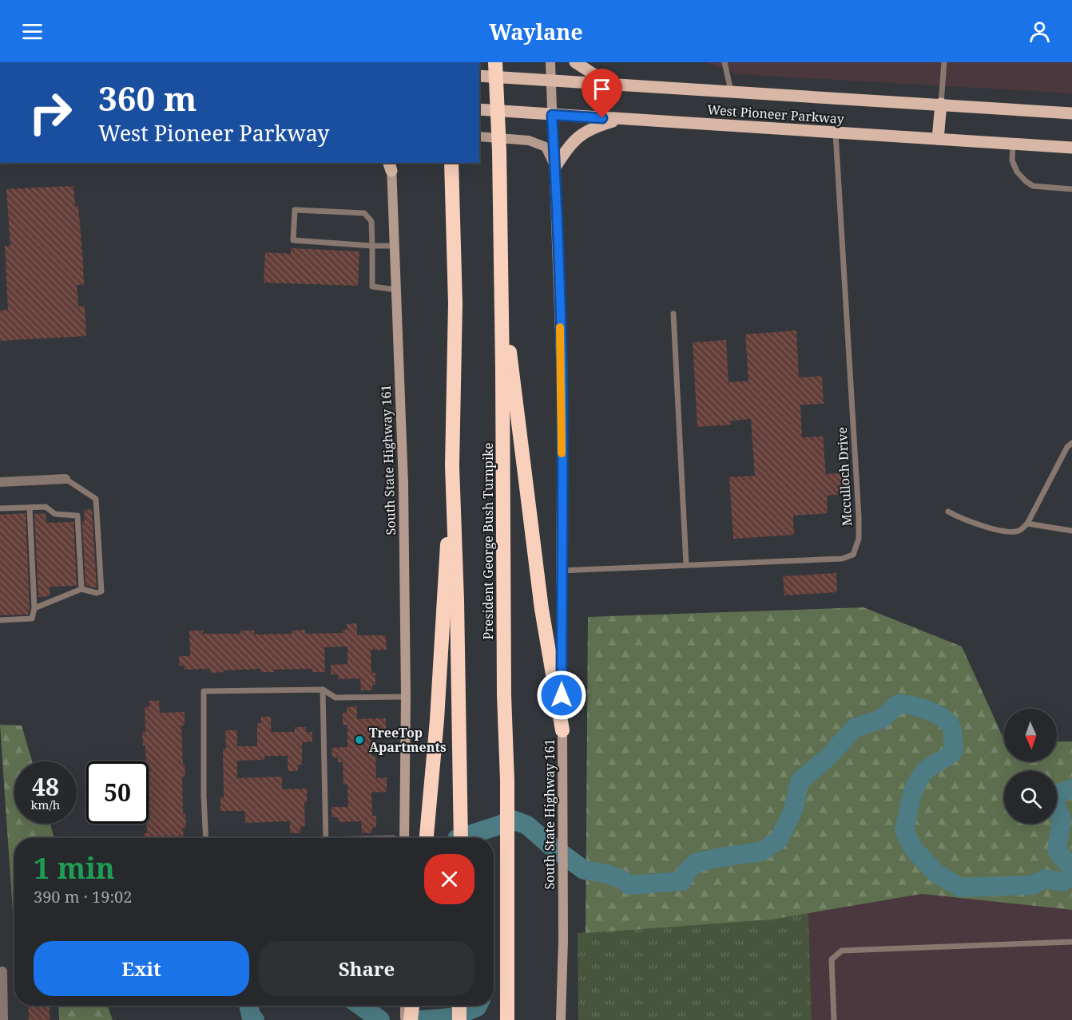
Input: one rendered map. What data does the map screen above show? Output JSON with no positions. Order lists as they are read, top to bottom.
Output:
{
  "streets": {
    "highway": ["President George Bush Turnpike"],
    "main road": ["West Pioneer Parkway", "South State Highway 161"],
    "lane": ["Mcculloch Drive"]
  },
  "crossings": [
    ["West Pioneer Parkway", "South State Highway 161"],
    ["West Pioneer Parkway", "Mcculloch Drive"],
    ["South State Highway 161", "Mcculloch Drive"]
  ],
  "places": ["TreeTop Apartments"],
  "north": "bottom",
  "page": {
    "header": "Waylane",
    "turn": ["360 m", "West Pioneer Parkway"],
    "speed": "48 km/h",
    "limit": "50",
    "heading": ["1 min", "390 m · 19:02"],
    "buttons": ["Exit", "Share"]
  }
}
